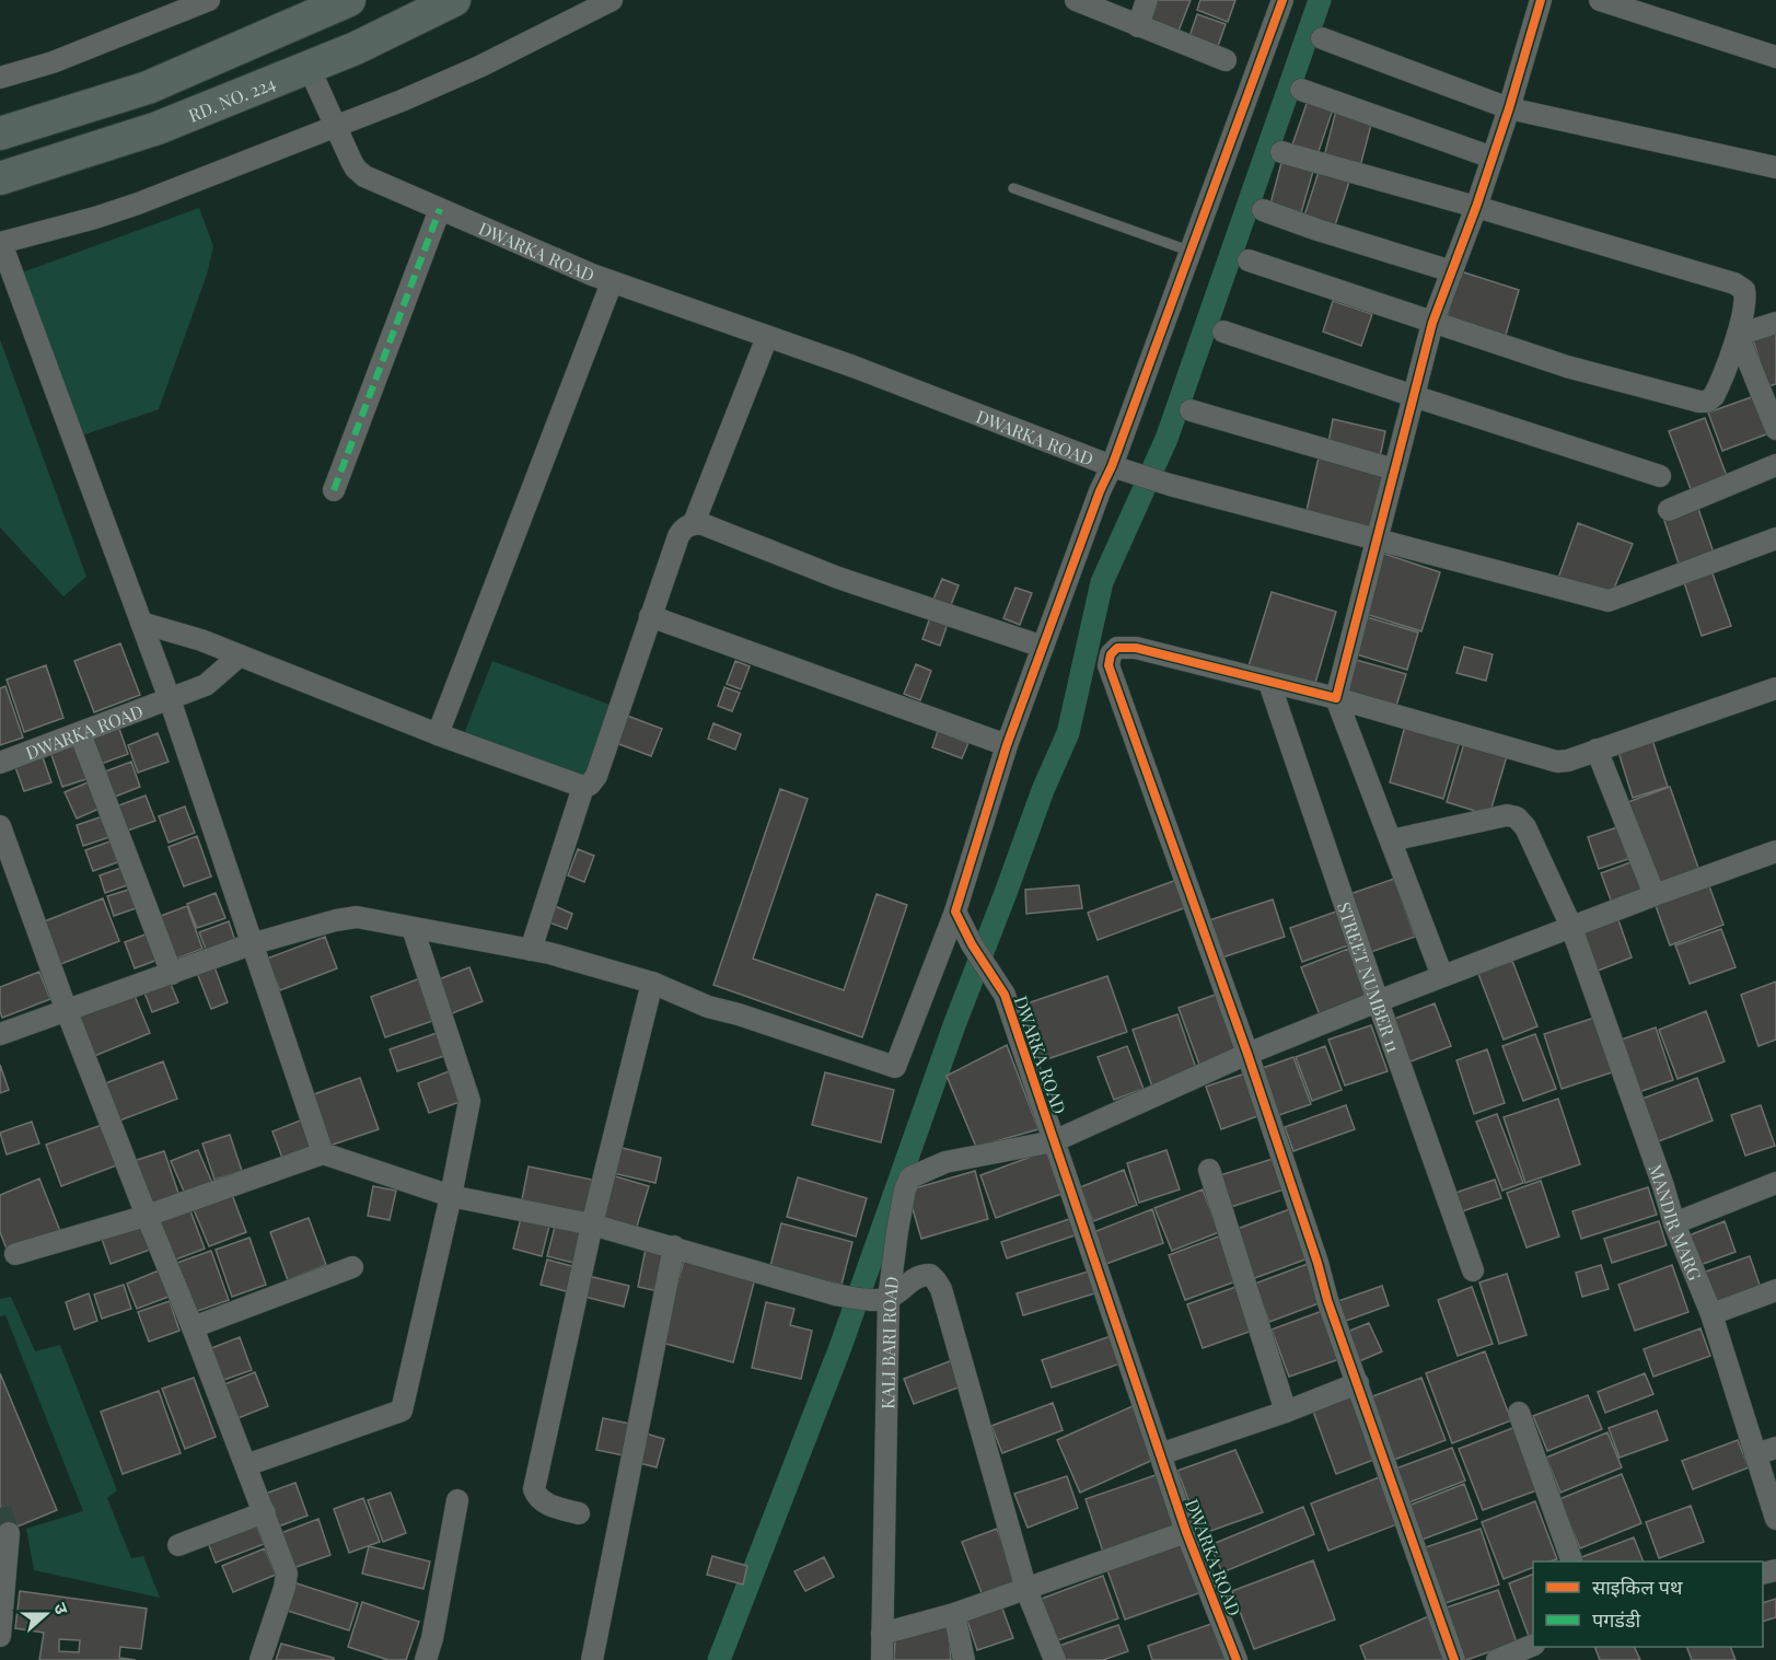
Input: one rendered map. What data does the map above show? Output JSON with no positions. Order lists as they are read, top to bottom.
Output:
{
  "streets": {
    "main road": ["RD. NO. 224"],
    "street": [
      "DWARKA ROAD",
      "STREET NUMBER 11",
      "MANDIR MARG",
      "KALI BARI ROAD"
    ]
  },
  "crossings": [
    ["RD. NO. 224", "DWARKA ROAD"],
    ["DWARKA ROAD", "KALI BARI ROAD"]
  ],
  "legend": ["साइकिल पथ", "पगडंडी"],
  "north": "right"
}
